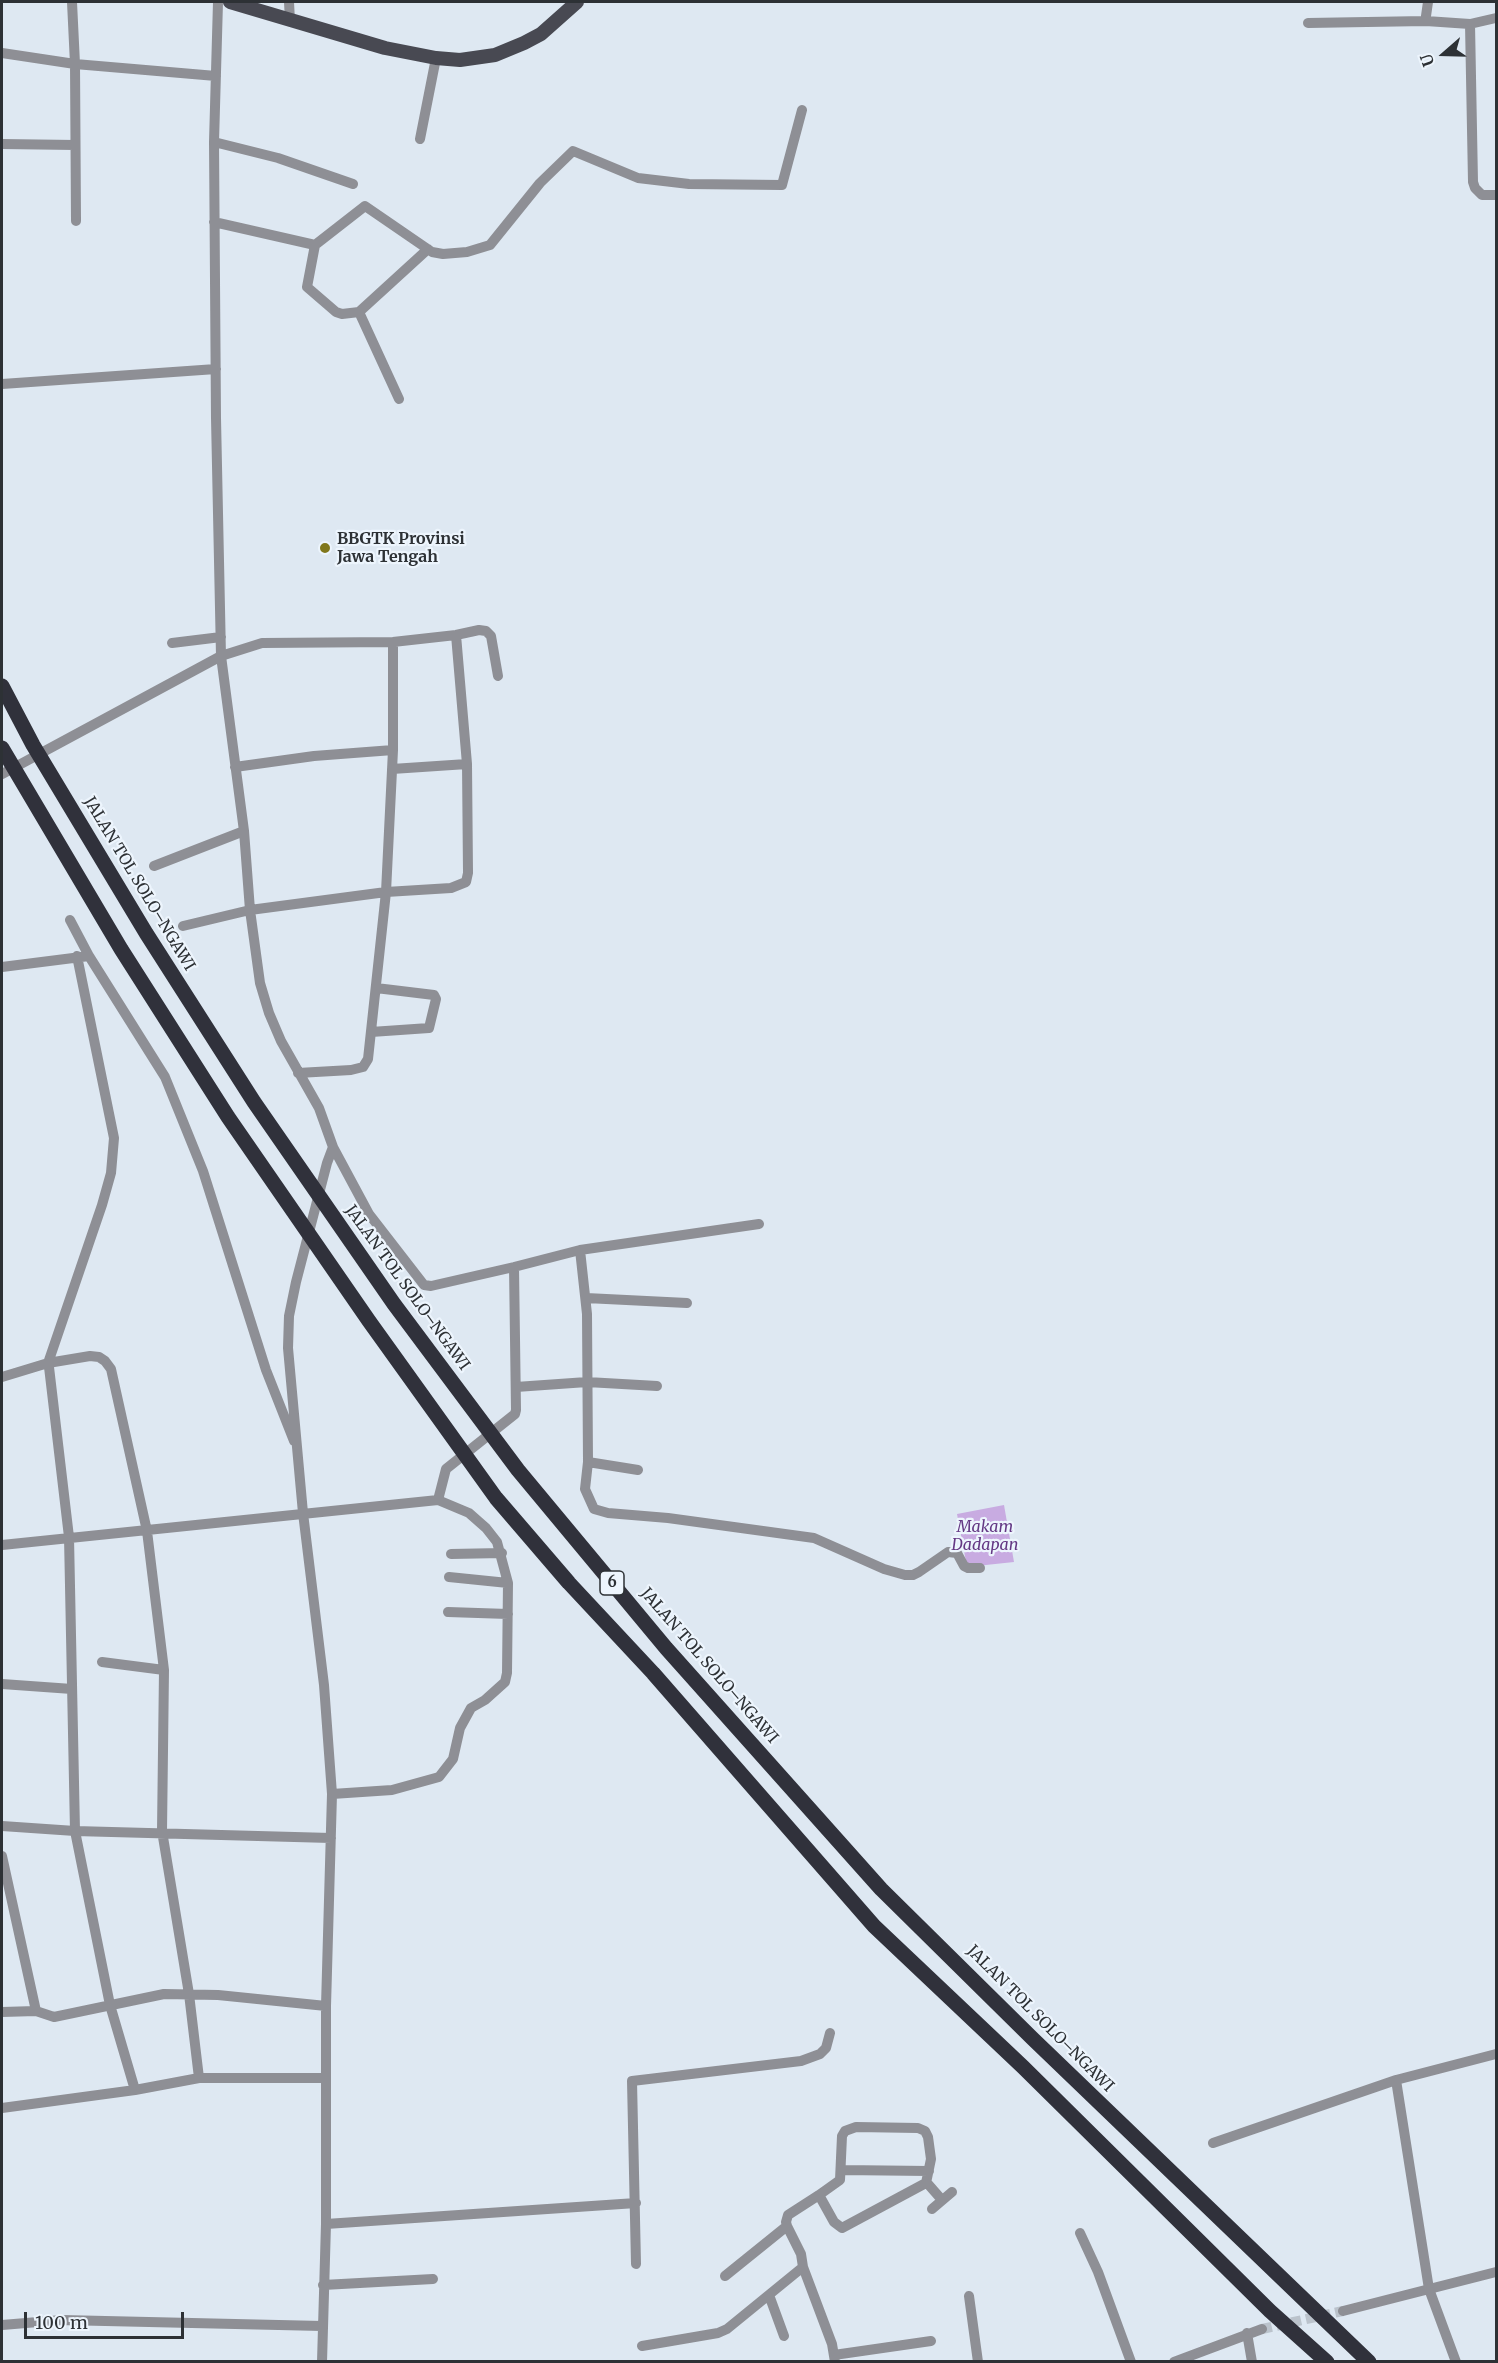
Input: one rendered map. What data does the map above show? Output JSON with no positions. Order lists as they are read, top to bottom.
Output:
{
  "streets": {
    "highway": ["JALAN TOL SOLO–NGAWI", "6"]
  },
  "parks": ["Makam Dadapan"],
  "places": ["BBGTK Provinsi Jawa Tengah"],
  "scale_bar": "100 m",
  "north": "left"
}
